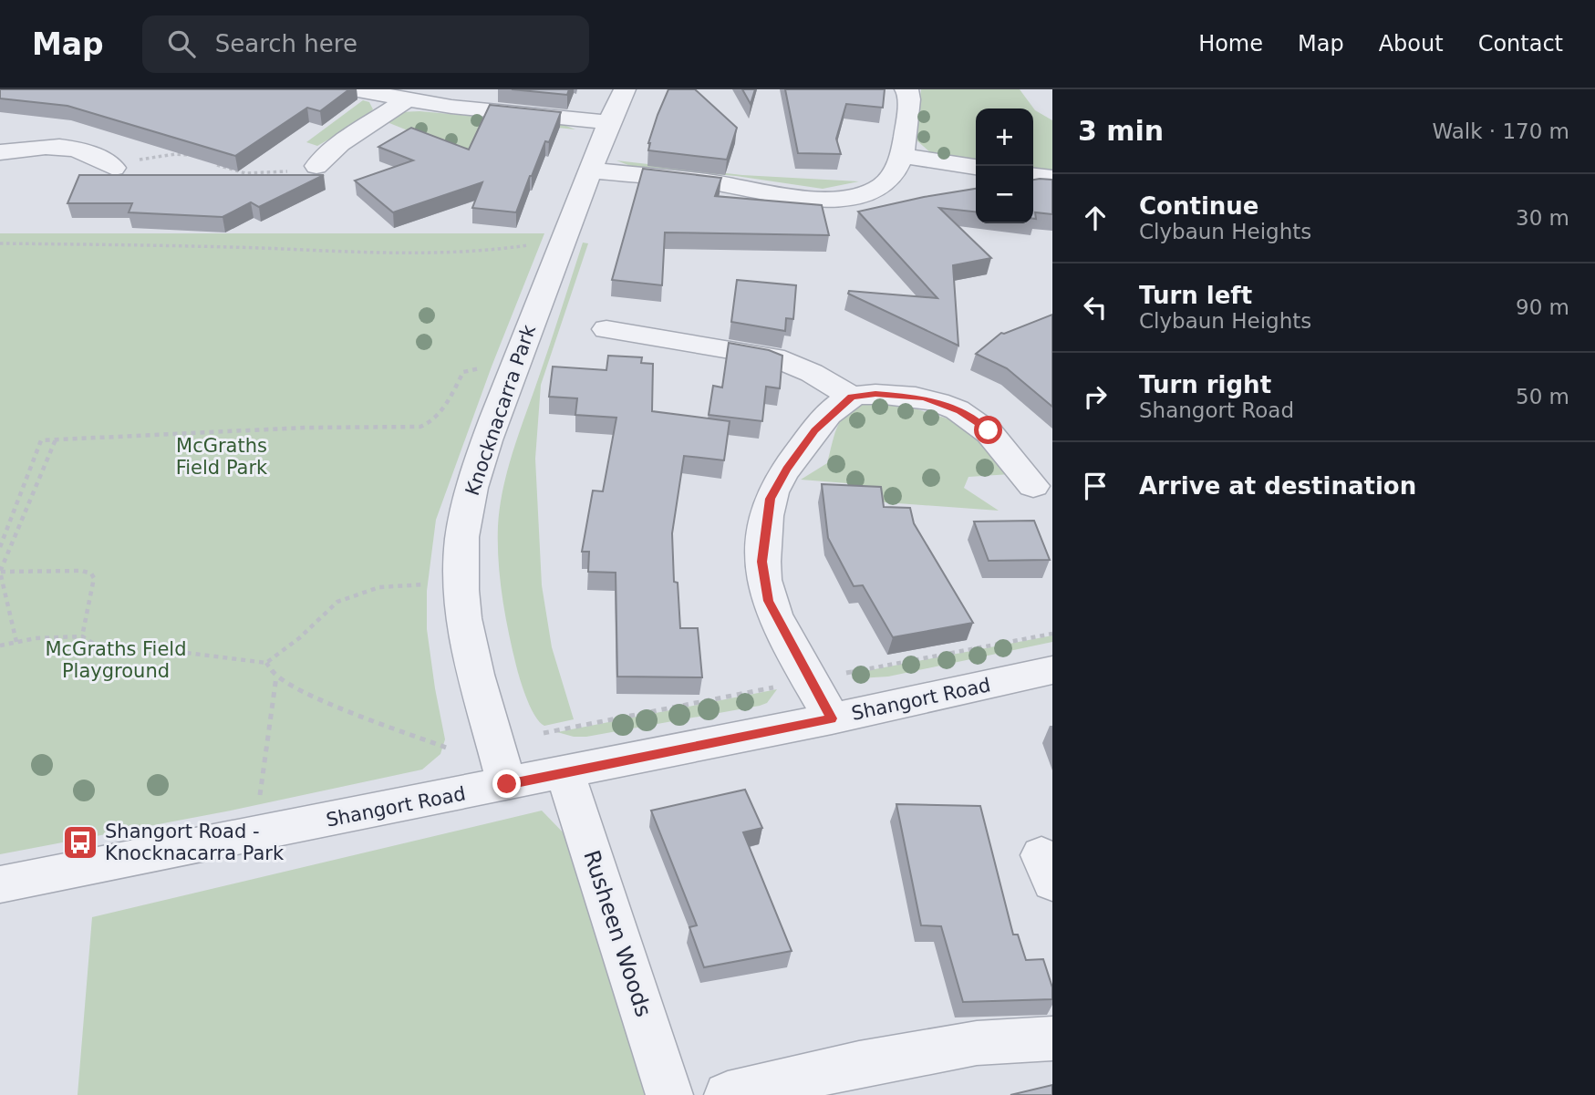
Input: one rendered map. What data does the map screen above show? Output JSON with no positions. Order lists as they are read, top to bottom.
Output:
{
  "streets": {
    "street": ["Knocknacarra Park", "Shangort Road", "Rusheen Woods"]
  },
  "crossings": [
    ["Knocknacarra Park", "Shangort Road"],
    ["Shangort Road", "Rusheen Woods"]
  ],
  "parks": ["McGraths Field Park", "McGraths Field Playground"],
  "places": {
    "bus stop": ["Shangort Road - Knocknacarra Park"]
  },
  "page": {
    "header": "Map",
    "search": "Search here",
    "nav": [
      "Home",
      "Map",
      "About",
      "Contact"
    ],
    "heading": ["3 min", "Walk · 170 m"],
    "map_buttons": ["+", "−"],
    "list": [
      ["Continue", "Clybaun Heights", "30 m"],
      ["Turn left", "Clybaun Heights", "90 m"],
      ["Turn right", "Shangort Road", "50 m"],
      "Arrive at destination"
    ]
  }
}
